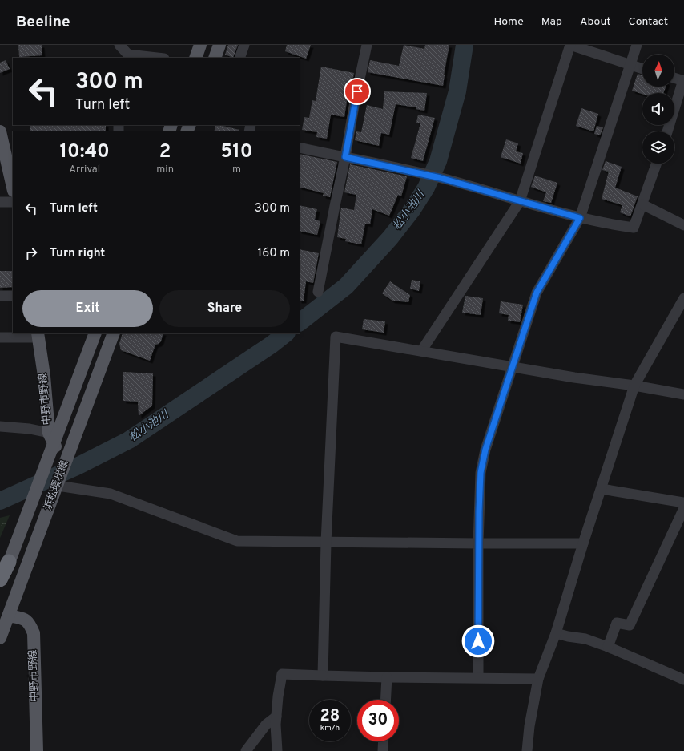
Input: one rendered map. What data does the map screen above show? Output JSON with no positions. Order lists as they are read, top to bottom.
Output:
{
  "streets": {
    "main road": ["中野市野線", "浜松環状線"]
  },
  "crossings": [
    ["中野市野線", "浜松環状線"]
  ],
  "water": ["松小池川"],
  "north": "top",
  "page": {
    "header": "Beeline",
    "nav": [
      "Home",
      "Map",
      "About",
      "Contact"
    ],
    "turn": ["300 m", "Turn left"],
    "eta": [
      "10:40",
      "Arrival",
      "2",
      "min",
      "510",
      "m"
    ],
    "list": [
      {
        "name": "Turn left",
        "value": "300 m"
      },
      {
        "name": "Turn right",
        "value": "160 m"
      }
    ],
    "buttons": ["Exit", "Share"],
    "speed": "28 km/h",
    "limit": "30"
  }
}
